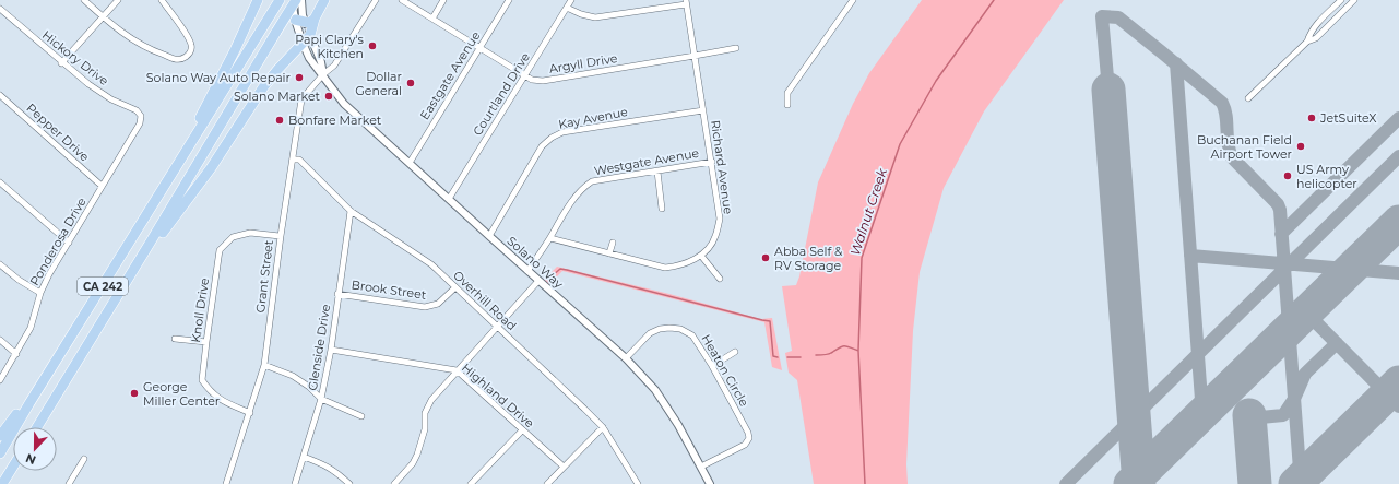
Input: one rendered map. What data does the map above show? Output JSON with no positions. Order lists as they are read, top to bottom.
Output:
{
  "streets": {
    "highway": ["CA 242"],
    "street": [
      "Hickory Drive",
      "Argyll Drive",
      "Eastgate Avenue",
      "Courtland Drive",
      "Kay Avenue",
      "Pepper Drive",
      "Westgate Avenue",
      "Richard Avenue",
      "Ponderosa Drive",
      "Solano Way",
      "Grant Street",
      "Brook Street",
      "Overhill Road",
      "Knoll Drive",
      "Glenside Drive",
      "Heaton Circle",
      "Highland Drive"
    ]
  },
  "crossings": [
    ["Hickory Drive", "Ponderosa Drive"],
    ["Argyll Drive", "Eastgate Avenue"],
    ["Argyll Drive", "Courtland Drive"],
    ["Argyll Drive", "Richard Avenue"],
    ["Eastgate Avenue", "Solano Way"],
    ["Courtland Drive", "Solano Way"],
    ["Kay Avenue", "Richard Avenue"],
    ["Kay Avenue", "Solano Way"],
    ["Pepper Drive", "Ponderosa Drive"],
    ["Westgate Avenue", "Richard Avenue"],
    ["Westgate Avenue", "Solano Way"],
    ["Solano Way", "Grant Street"],
    ["Solano Way", "Heaton Circle"],
    ["Grant Street", "Overhill Road"],
    ["Grant Street", "Knoll Drive"],
    ["Brook Street", "Overhill Road"],
    ["Brook Street", "Glenside Drive"],
    ["Overhill Road", "Glenside Drive"],
    ["Glenside Drive", "Highland Drive"]
  ],
  "water": ["Walnut Creek"],
  "places": [
    "Papi Clary's Kitchen",
    "Solano Way Auto Repair",
    "Dollar General",
    "Solano Market",
    "JetSuiteX",
    "Bonfare Market",
    "Buchanan Field Airport Tower",
    "US Army helicopter",
    "Abba Self & RV Storage",
    "George Miller Center"
  ],
  "north": "bottom"
}
